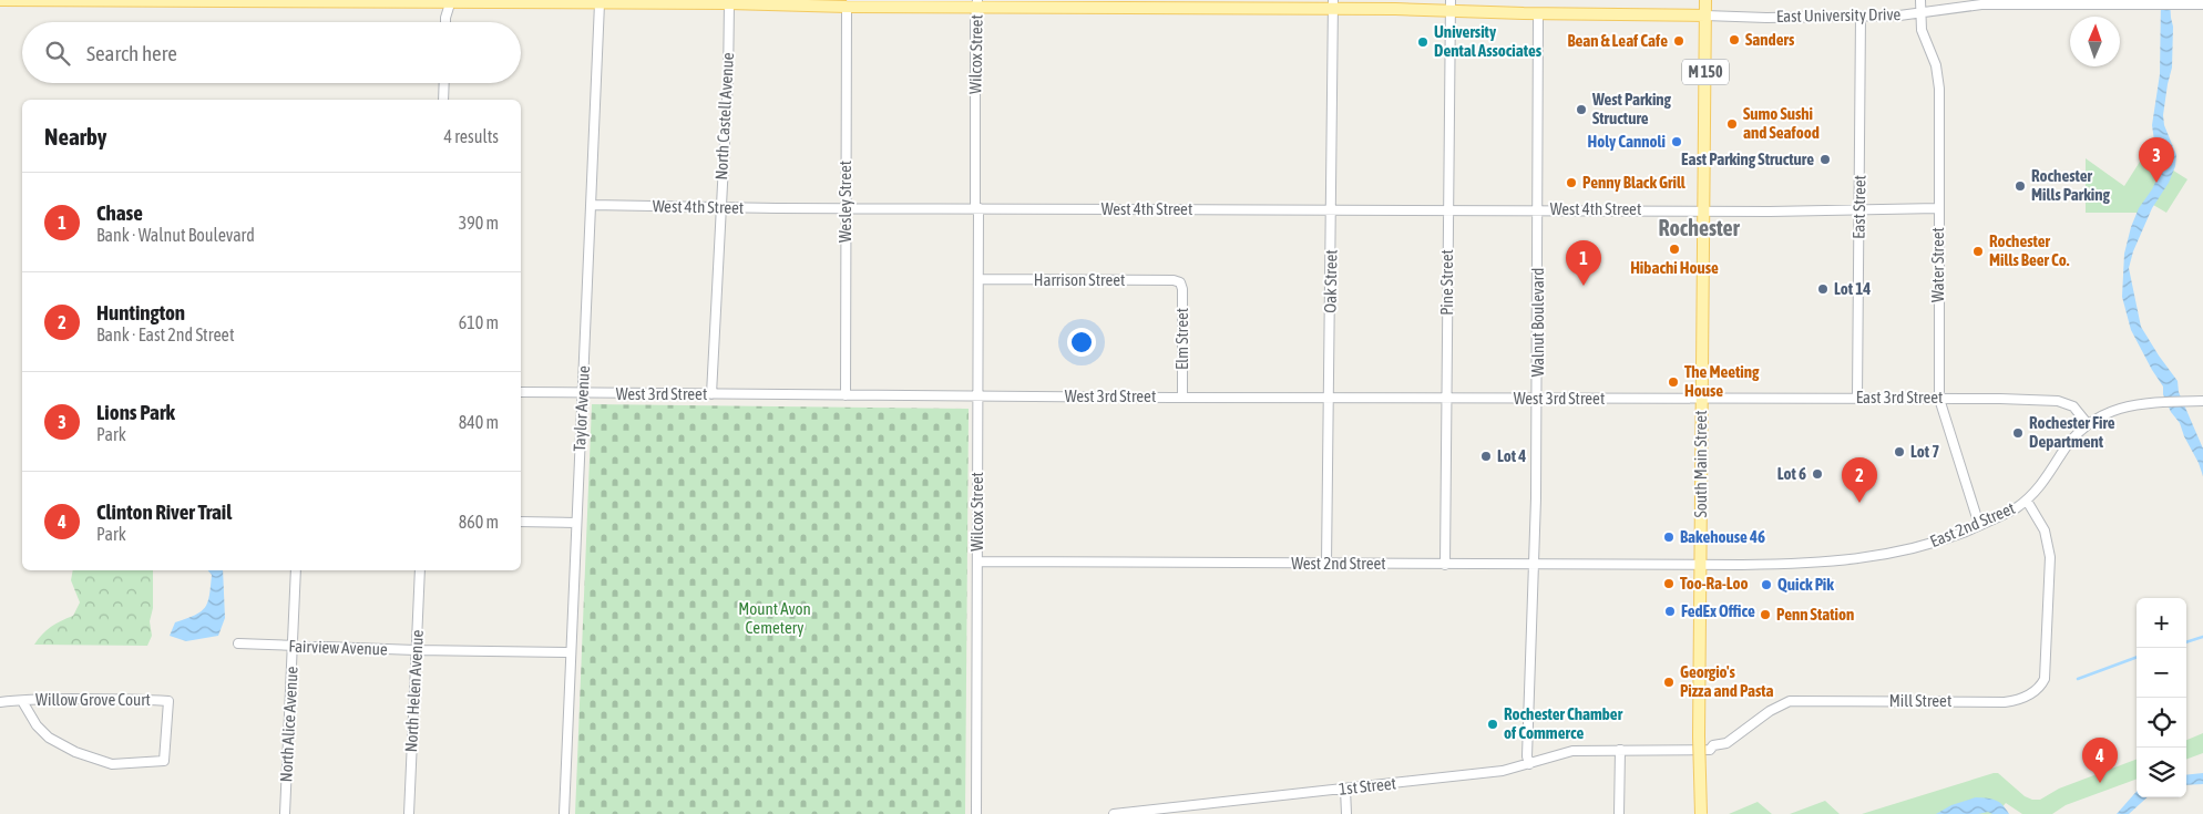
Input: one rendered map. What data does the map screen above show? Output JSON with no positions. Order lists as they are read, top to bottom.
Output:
{
  "streets": {
    "main road": ["M 150", "South Main Street"],
    "street": [
      "East University Drive",
      "Wilcox Street",
      "North Castell Avenue",
      "Wesley Street",
      "West 4th Street",
      "East Street",
      "Water Street",
      "Harrison Street",
      "Oak Street",
      "Pine Street",
      "Walnut Boulevard",
      "Elm Street",
      "West 3rd Street",
      "East 3rd Street",
      "Taylor Avenue",
      "East 2nd Street",
      "West 2nd Street",
      "Fairview Avenue",
      "North Helen Avenue",
      "Willow Grove Court",
      "Mill Street",
      "North Alice Avenue",
      "1st Street"
    ]
  },
  "crossings": [
    ["East University Drive", "M 150"],
    ["East University Drive", "East Street"],
    ["East University Drive", "Water Street"],
    ["East University Drive", "South Main Street"],
    ["Wilcox Street", "West 4th Street"],
    ["Wilcox Street", "Harrison Street"],
    ["Wilcox Street", "West 3rd Street"],
    ["Wilcox Street", "West 2nd Street"],
    ["M 150", "South Main Street"],
    ["North Castell Avenue", "West 4th Street"],
    ["North Castell Avenue", "West 3rd Street"],
    ["Wesley Street", "West 4th Street"],
    ["Wesley Street", "West 3rd Street"],
    ["West 4th Street", "East Street"],
    ["West 4th Street", "Water Street"],
    ["West 4th Street", "Oak Street"],
    ["West 4th Street", "Pine Street"],
    ["West 4th Street", "Walnut Boulevard"],
    ["West 4th Street", "Taylor Avenue"],
    ["West 4th Street", "South Main Street"],
    ["East Street", "East 3rd Street"],
    ["Water Street", "East 3rd Street"],
    ["Water Street", "East 2nd Street"],
    ["Harrison Street", "Elm Street"],
    ["Oak Street", "West 3rd Street"],
    ["Oak Street", "West 2nd Street"],
    ["Pine Street", "West 3rd Street"],
    ["Pine Street", "West 2nd Street"],
    ["Walnut Boulevard", "West 3rd Street"],
    ["Walnut Boulevard", "West 2nd Street"],
    ["Walnut Boulevard", "1st Street"],
    ["Elm Street", "West 3rd Street"],
    ["West 3rd Street", "East 3rd Street"],
    ["West 3rd Street", "Taylor Avenue"],
    ["West 3rd Street", "South Main Street"],
    ["East 3rd Street", "South Main Street"],
    ["East 3rd Street", "East 2nd Street"],
    ["Taylor Avenue", "Fairview Avenue"],
    ["South Main Street", "East 2nd Street"],
    ["South Main Street", "West 2nd Street"],
    ["East 2nd Street", "West 2nd Street"],
    ["East 2nd Street", "Mill Street"],
    ["Fairview Avenue", "North Helen Avenue"],
    ["Fairview Avenue", "North Alice Avenue"],
    ["Mill Street", "1st Street"]
  ],
  "districts": ["Rochester"],
  "parks": ["Mount Avon Cemetery"],
  "places": [
    "Sanders",
    "Bean & Leaf Cafe",
    "University Dental Associates",
    "West Parking Structure",
    "Sumo Sushi and Seafood",
    "Holy Cannoli",
    "East Parking Structure",
    "Penny Black Grill",
    "Rochester Mills Parking",
    "Hibachi House",
    "Rochester Mills Beer Co.",
    "Lot 14",
    "The Meeting House",
    "Rochester Fire Department",
    "Lot 7",
    "Lot 4",
    "Lot 6",
    "Bakehouse 46",
    "Too-Ra-Loo",
    "Quick Pik",
    "FedEx Office",
    "Penn Station",
    "Georgio's Pizza and Pasta",
    "Rochester Chamber of Commerce"
  ],
  "north": "top",
  "page": {
    "search": "Search here",
    "heading": ["Nearby", "4 results"],
    "pins": [
      "3",
      "1",
      "2",
      "4"
    ],
    "list": [
      {
        "mark": "1",
        "name": "Chase",
        "note": "Bank · Walnut Boulevard",
        "value": "390 m"
      },
      {
        "mark": "2",
        "name": "Huntington",
        "note": "Bank · East 2nd Street",
        "value": "610 m"
      },
      {
        "mark": "3",
        "name": "Lions Park",
        "note": "Park",
        "value": "840 m"
      },
      {
        "mark": "4",
        "name": "Clinton River Trail",
        "note": "Park",
        "value": "860 m"
      }
    ],
    "map_buttons": ["+", "−"]
  }
}
